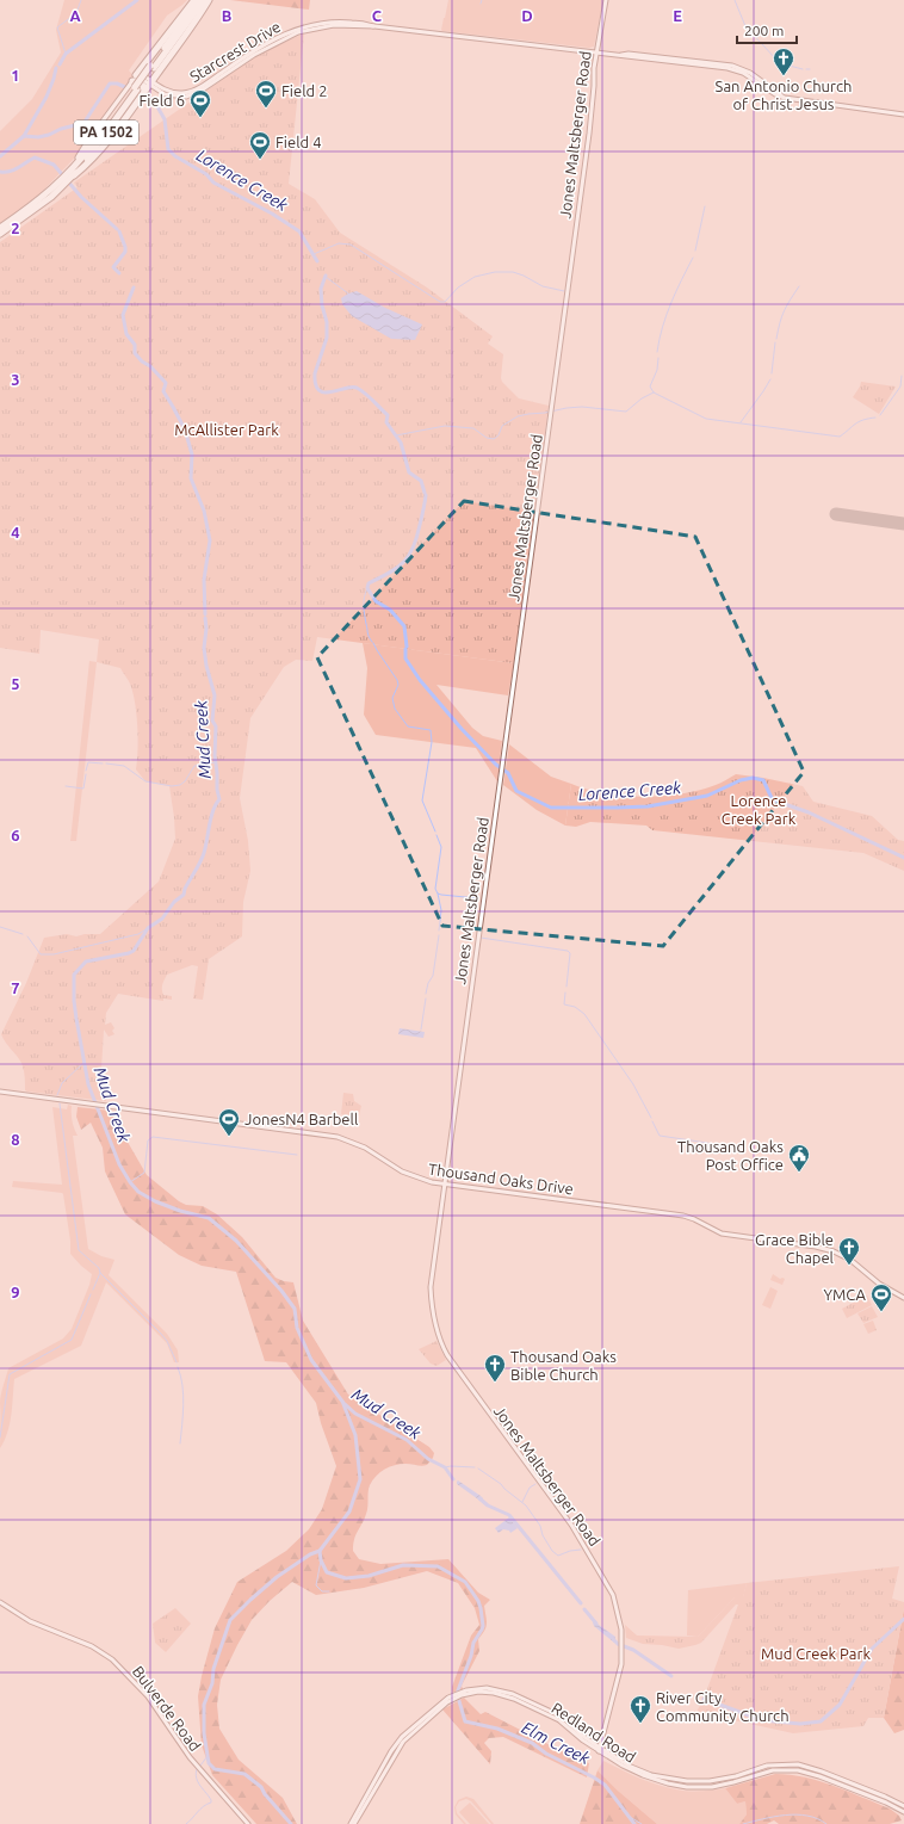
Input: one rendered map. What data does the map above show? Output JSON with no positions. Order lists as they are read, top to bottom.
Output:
{
  "streets": {
    "highway": ["PA 1502"],
    "main road": [
      "Starcrest Drive",
      "Jones Maltsberger Road",
      "Thousand Oaks Drive",
      "Bulverde Road",
      "Redland Road"
    ]
  },
  "crossings": [
    ["Starcrest Drive", "Jones Maltsberger Road"],
    ["Jones Maltsberger Road", "Thousand Oaks Drive"],
    ["Jones Maltsberger Road", "Redland Road"]
  ],
  "water": ["Lorence Creek", "Mud Creek", "Elm Creek"],
  "parks": ["McAllister Park", "Lorence Creek Park", "Mud Creek Park"],
  "places": {
    "church": [
      "San Antonio Church of Christ Jesus",
      "Grace Bible Chapel",
      "Thousand Oaks Bible Church",
      "River City Community Church"
    ],
    "sports": [
      "Field 2",
      "Field 6",
      "Field 4",
      "JonesN4 Barbell",
      "YMCA"
    ],
    "public building": ["Thousand Oaks Post Office"]
  },
  "scale_bar": "200 m",
  "grid": {
    "columns": [
      "A",
      "B",
      "C",
      "D",
      "E"
    ],
    "rows": [
      "1",
      "2",
      "3",
      "4",
      "5",
      "6",
      "7",
      "8",
      "9"
    ]
  }
}
